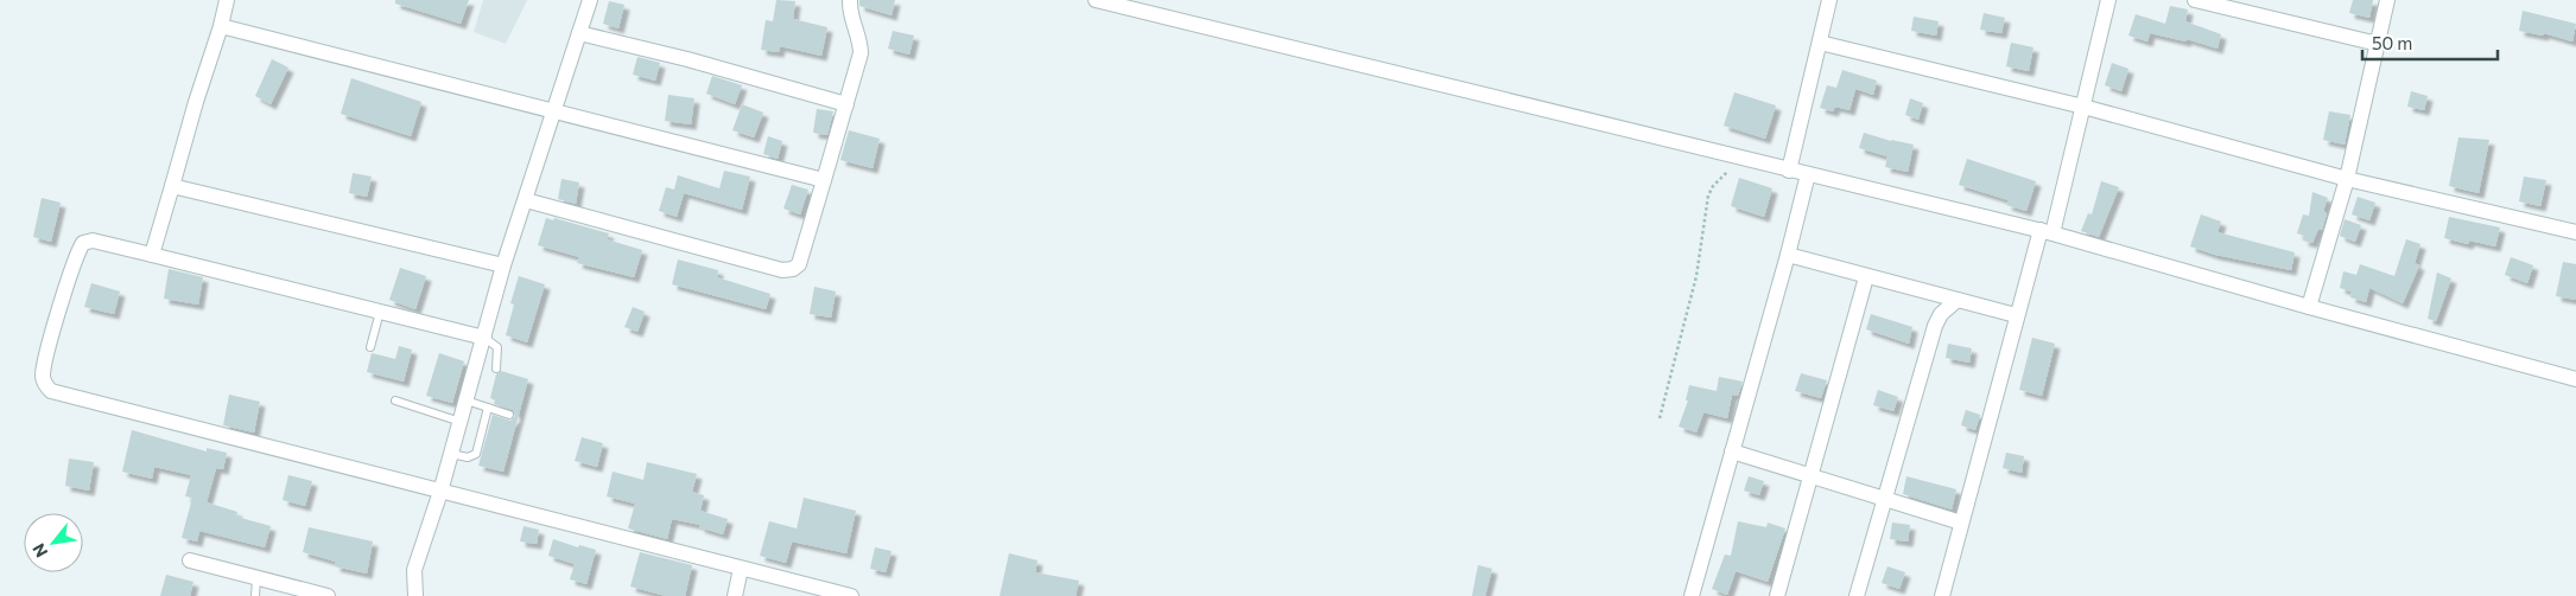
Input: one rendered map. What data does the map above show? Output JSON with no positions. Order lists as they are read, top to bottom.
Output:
{
  "scale_bar": "50 m",
  "north": "bottom left"
}
